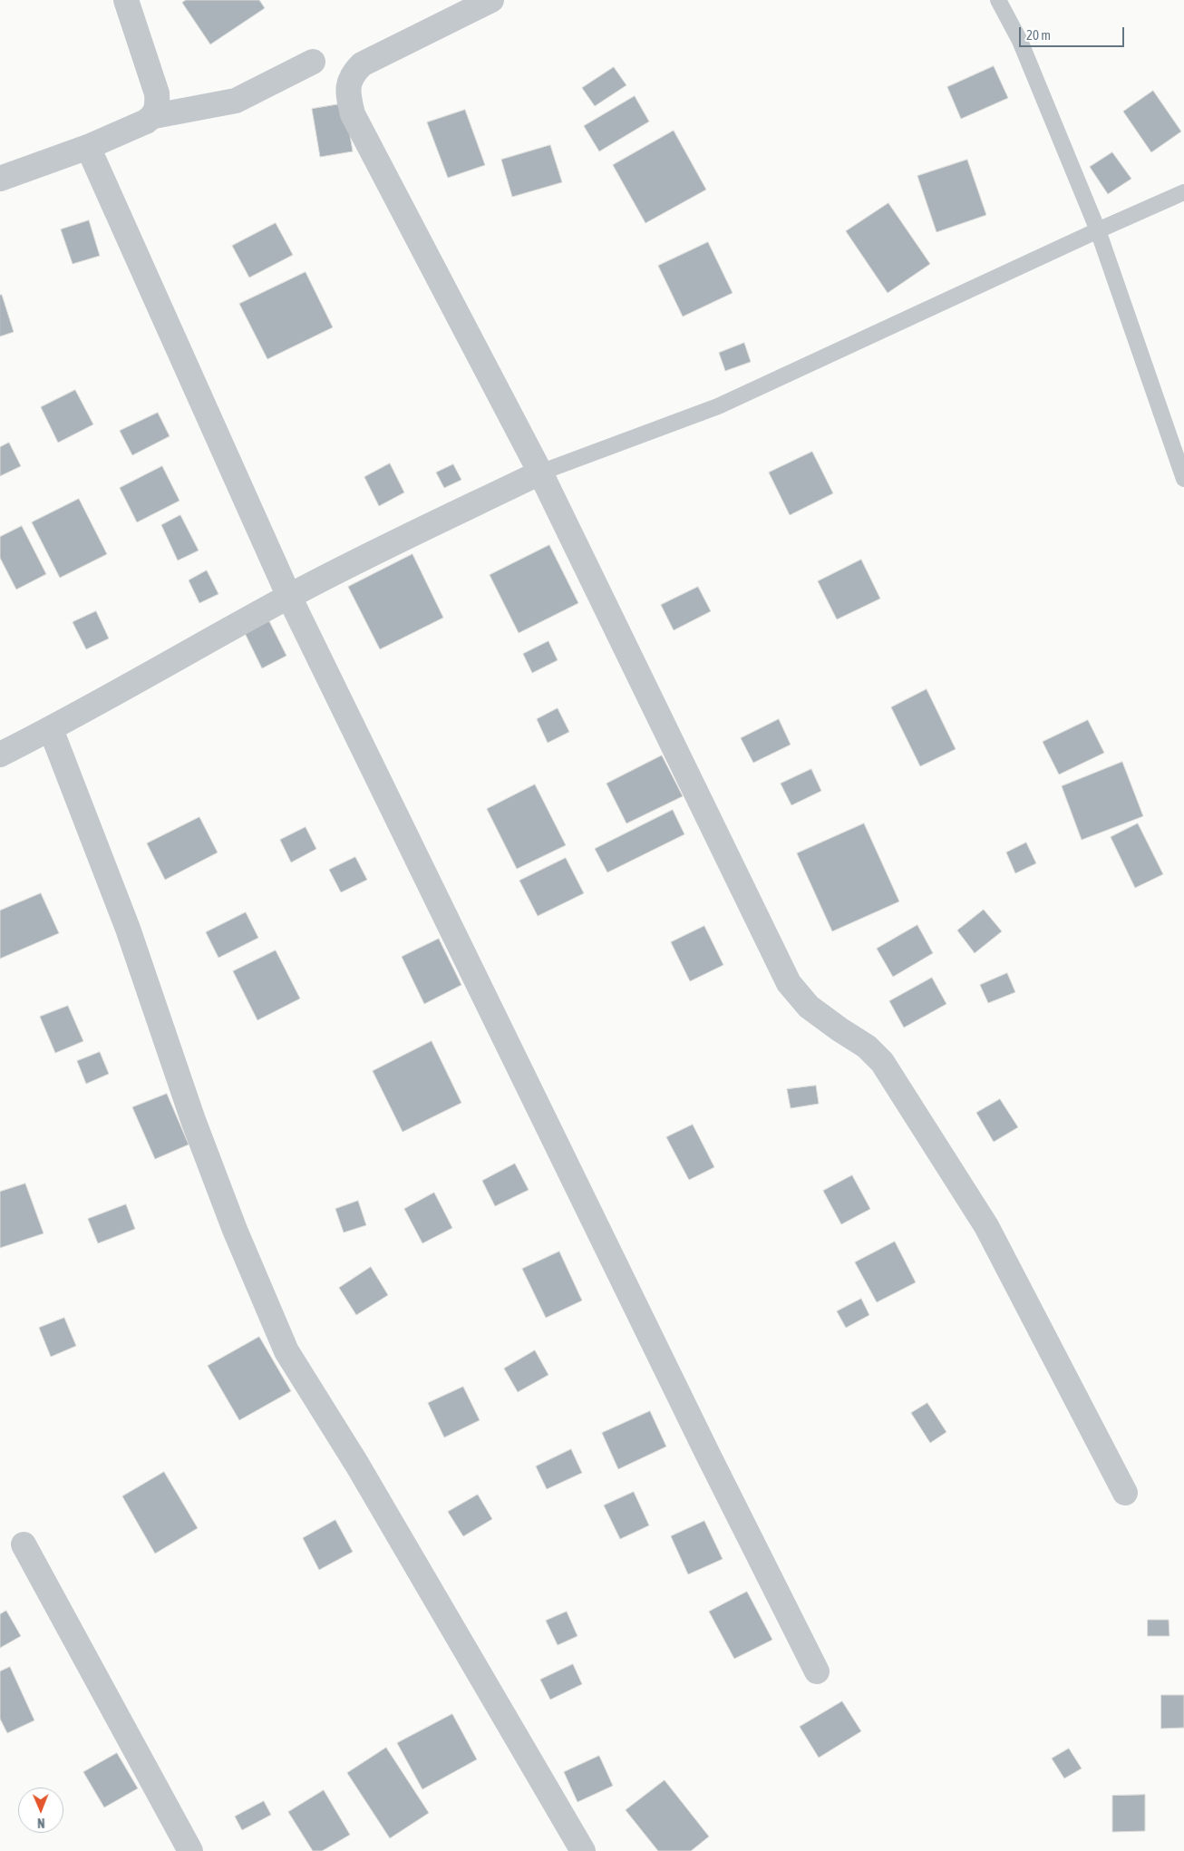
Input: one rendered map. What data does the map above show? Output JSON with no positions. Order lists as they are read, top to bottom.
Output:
{
  "scale_bar": "20 m",
  "north": "bottom"
}
